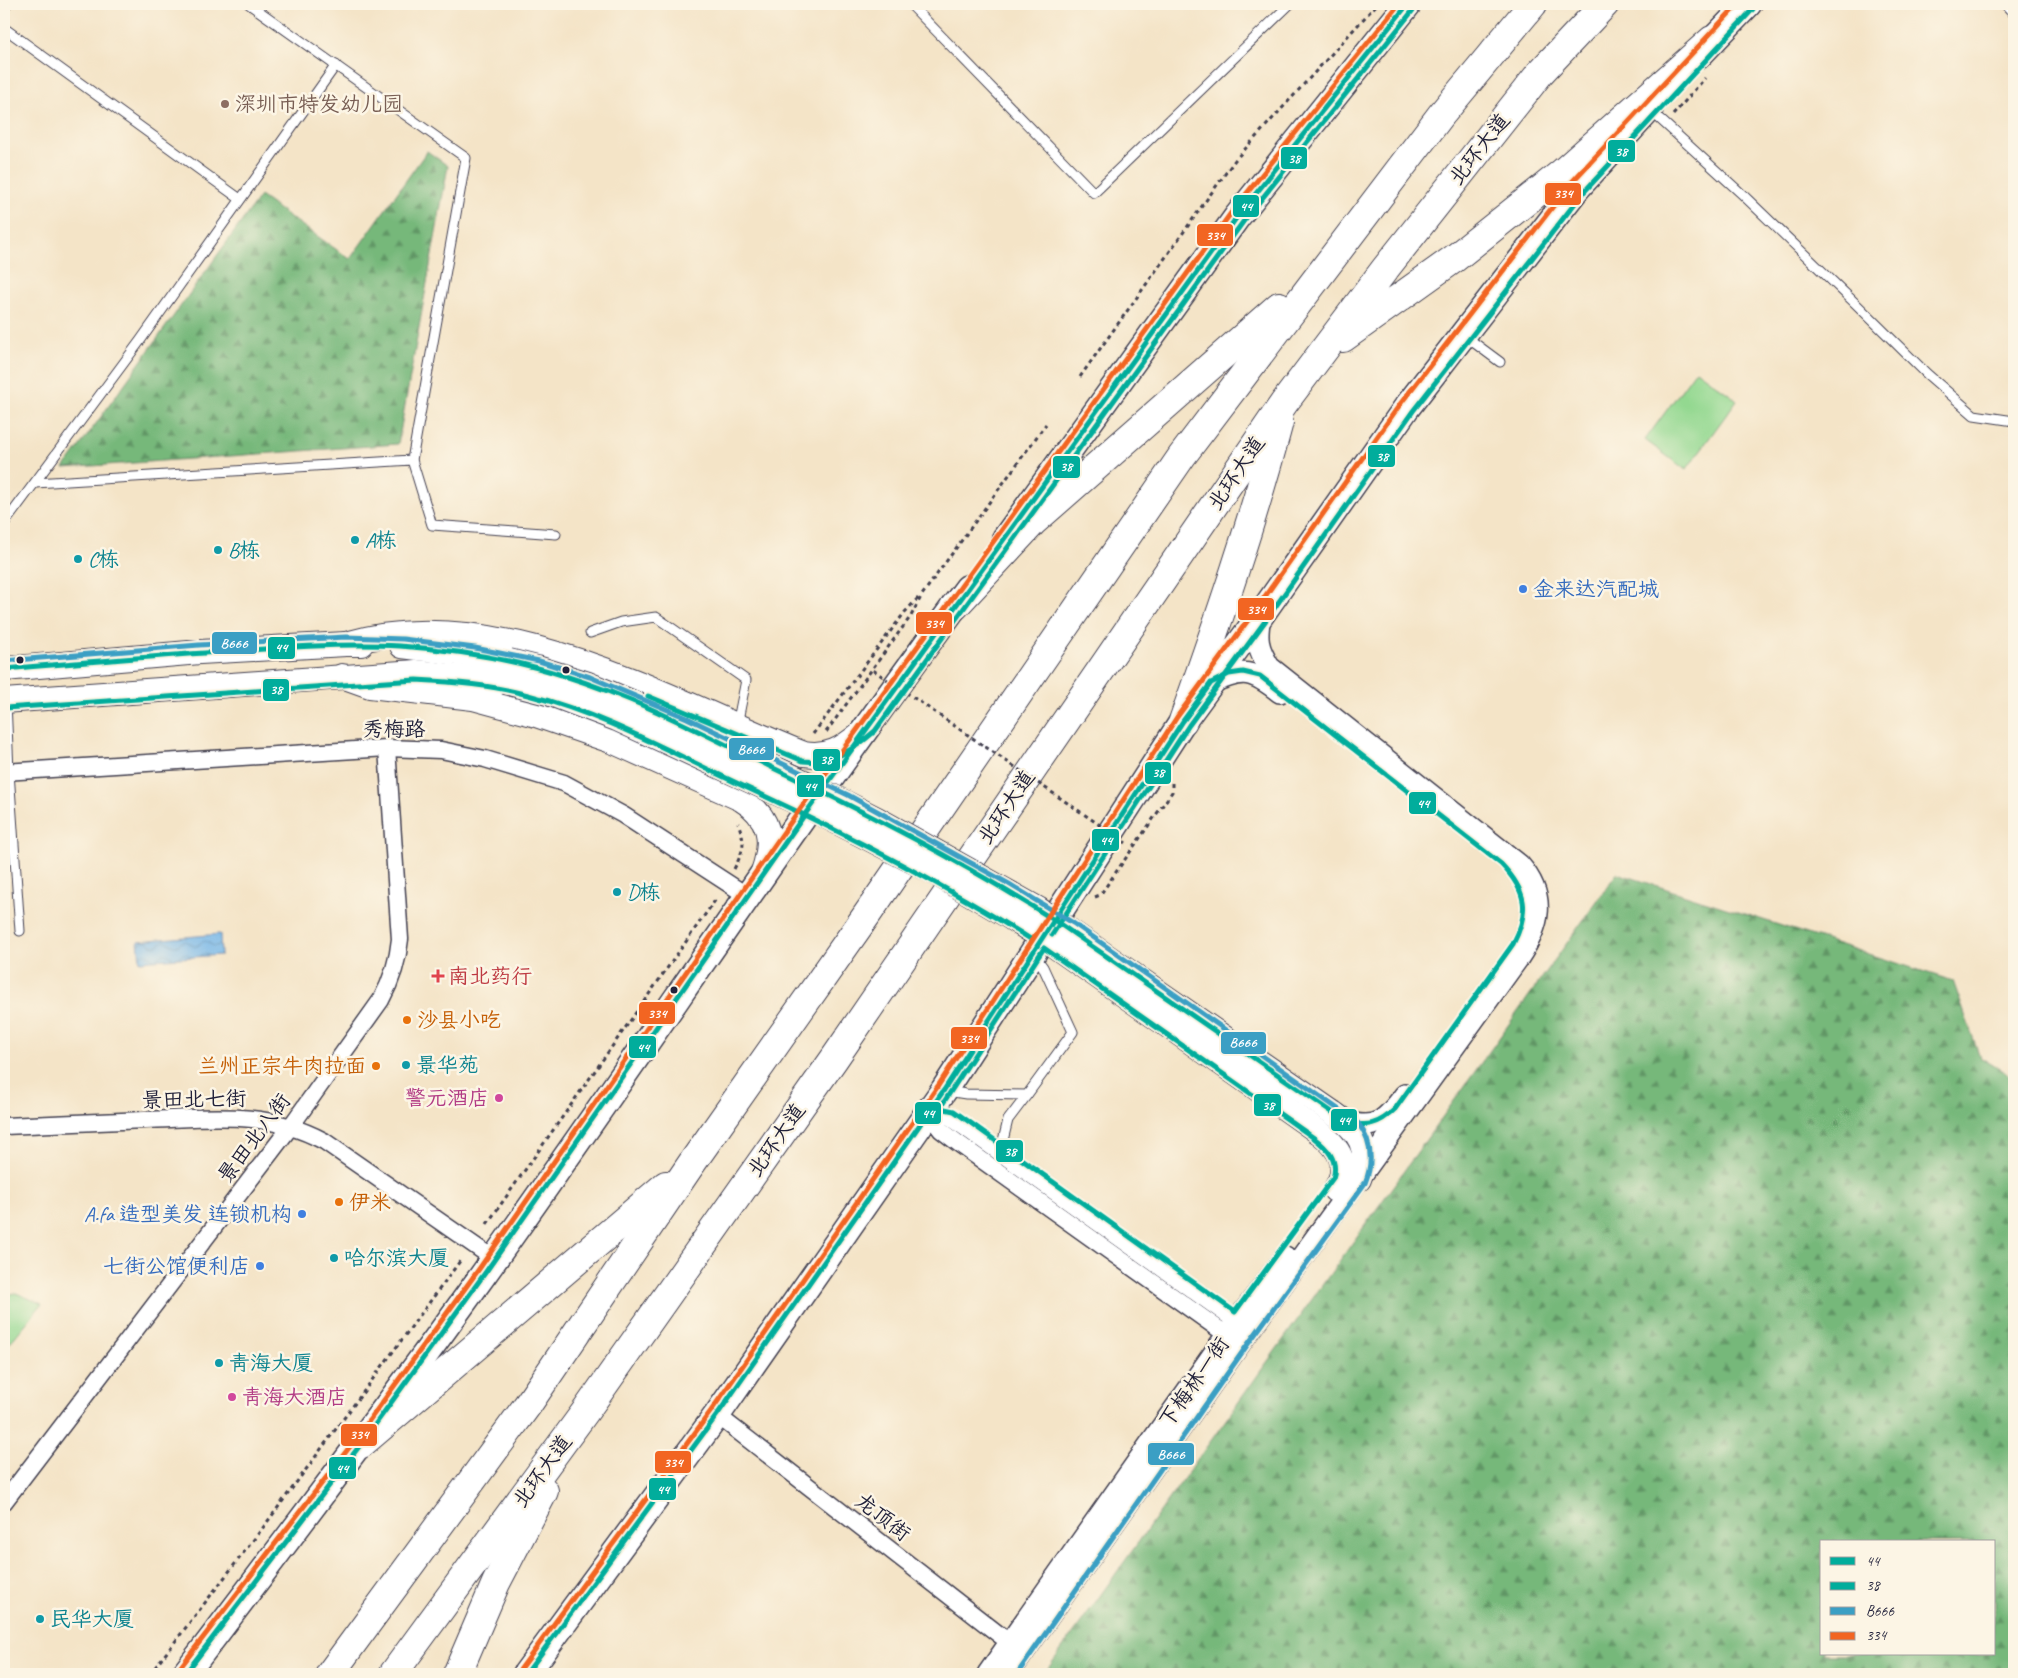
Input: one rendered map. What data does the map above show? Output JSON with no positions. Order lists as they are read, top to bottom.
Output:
{
  "streets": {
    "highway": ["北环大道"],
    "street": [
      "秀梅路",
      "景田北七街",
      "景田北八街",
      "下梅林一街",
      "龙顶街"
    ]
  },
  "crossings": [
    ["秀梅路", "景田北八街"],
    ["景田北七街", "景田北八街"],
    ["下梅林一街", "龙顶街"]
  ],
  "places": {
    "other": [
      "深圳市特发幼儿园",
      "A栋",
      "B栋",
      "C栋",
      "金来达汽配城",
      "D栋",
      "沙县小吃",
      "景华苑",
      "兰州正宗牛肉拉面",
      "警元酒店",
      "伊米",
      "A.fa 造型美发 连锁机构",
      "哈尔滨大厦",
      "七街公馆便利店",
      "青海大厦",
      "青海大酒店",
      "民华大厦"
    ],
    "health": ["南北药行"]
  },
  "lines": [
    "transit line 44",
    "transit line 334",
    "transit line 38",
    "transit line B666"
  ],
  "legend": [
    "44",
    "38",
    "B666",
    "334"
  ]
}
